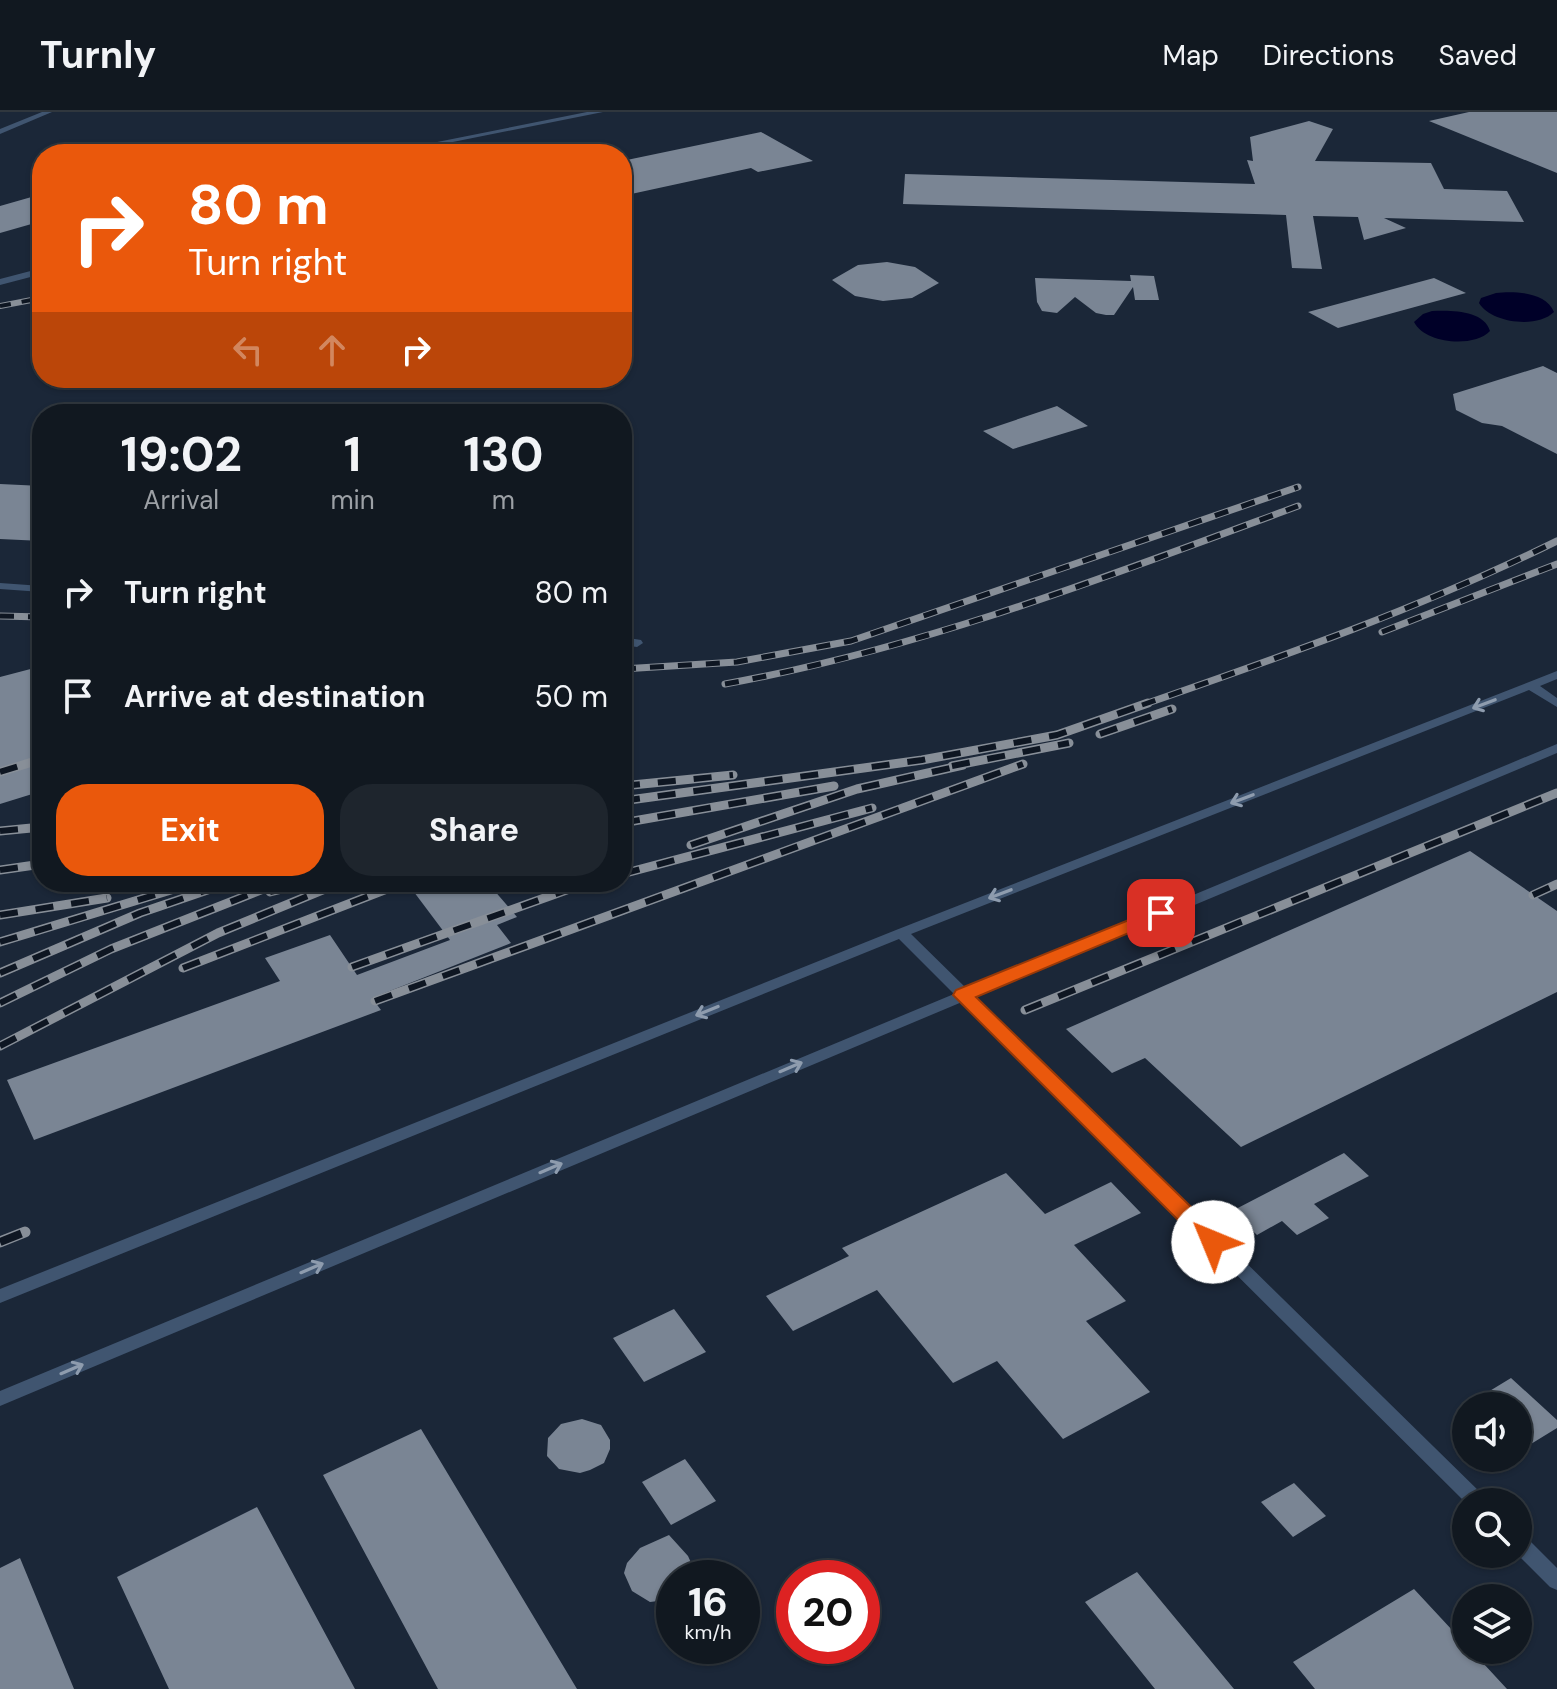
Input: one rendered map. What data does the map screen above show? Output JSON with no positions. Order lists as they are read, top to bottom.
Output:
{
  "page": {
    "header": "Turnly",
    "nav": ["Map", "Directions", "Saved"],
    "turn": ["80 m", "Turn right"],
    "eta": [
      "19:02",
      "Arrival",
      "1",
      "min",
      "130",
      "m"
    ],
    "list": [
      {
        "name": "Turn right",
        "value": "80 m"
      },
      {
        "name": "Arrive at destination",
        "value": "50 m"
      }
    ],
    "buttons": ["Exit", "Share"],
    "speed": "16 km/h",
    "limit": "20"
  }
}
